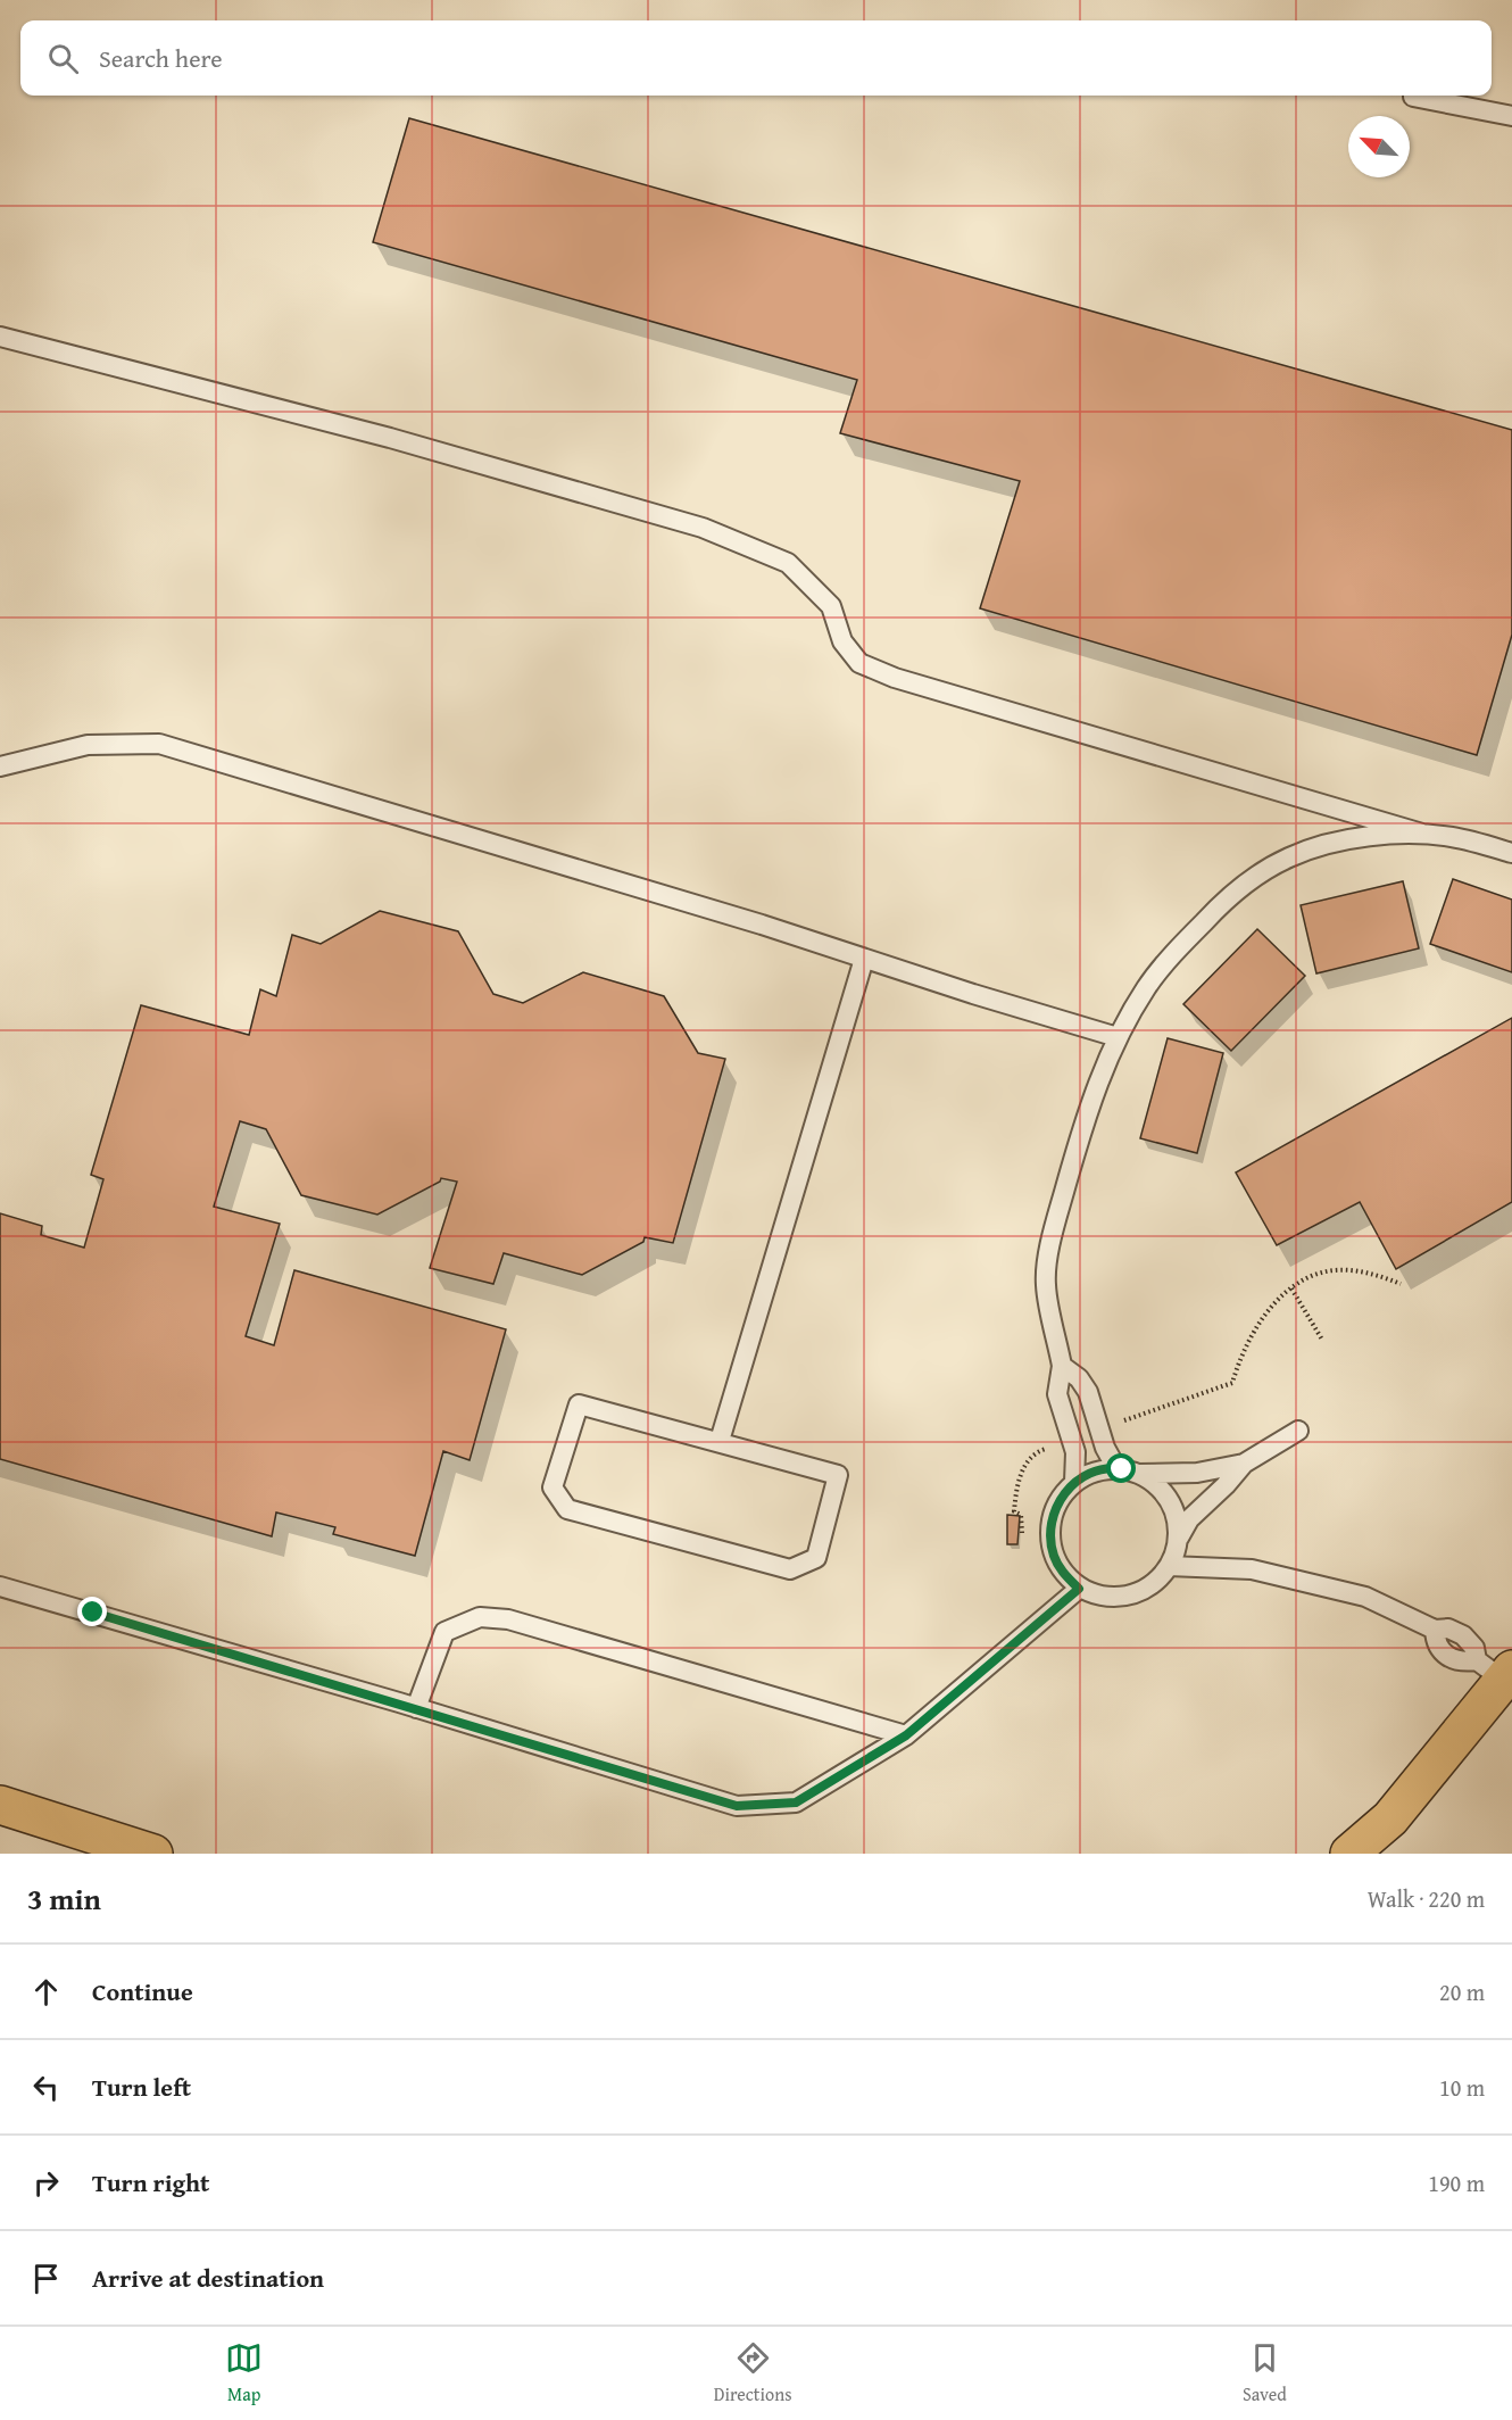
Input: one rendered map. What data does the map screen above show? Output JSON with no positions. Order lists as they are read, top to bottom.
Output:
{
  "north": "top left",
  "page": {
    "search": "Search here",
    "heading": ["3 min", "Walk · 220 m"],
    "list": [
      ["Continue", "20 m"],
      ["Turn left", "10 m"],
      ["Turn right", "190 m"],
      "Arrive at destination"
    ],
    "nav": ["Map", "Directions", "Saved"]
  }
}
